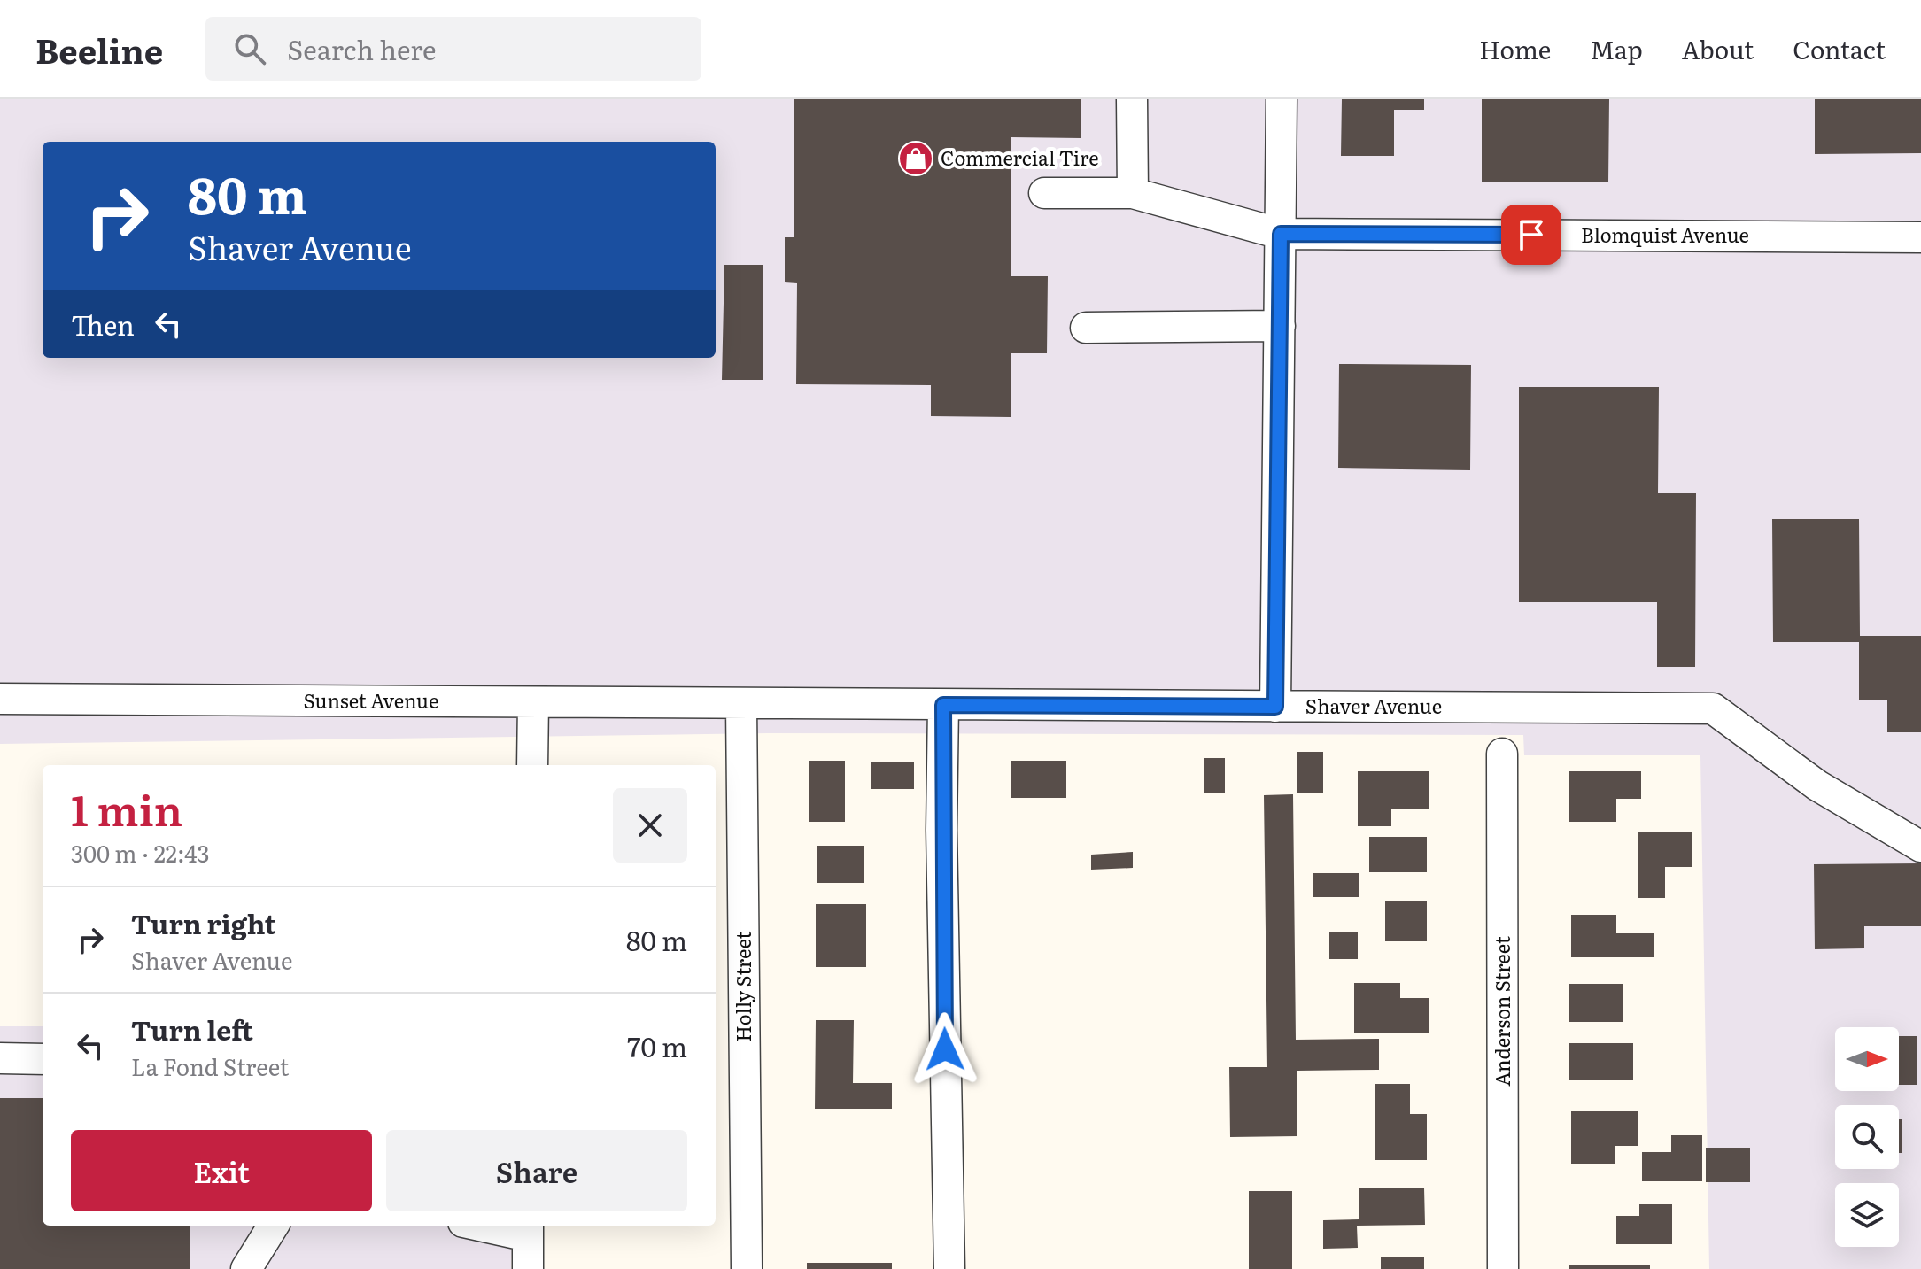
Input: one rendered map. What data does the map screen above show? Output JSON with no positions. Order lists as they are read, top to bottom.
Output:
{
  "streets": {
    "street": [
      "Blomquist Avenue",
      "Sunset Avenue",
      "Shaver Avenue",
      "Holly Street",
      "Anderson Street"
    ]
  },
  "crossings": [
    ["Sunset Avenue", "Shaver Avenue"],
    ["Sunset Avenue", "Holly Street"],
    ["Shaver Avenue", "Holly Street"]
  ],
  "places": {
    "shop": ["Commercial Tire"]
  },
  "north": "right",
  "page": {
    "header": "Beeline",
    "search": "Search here",
    "nav": [
      "Home",
      "Map",
      "About",
      "Contact"
    ],
    "turn": ["80 m", "Shaver Avenue"],
    "then": "Then",
    "heading": ["1 min", "300 m · 22:43"],
    "list": [
      {
        "name": "Turn right",
        "note": "Shaver Avenue",
        "value": "80 m"
      },
      {
        "name": "Turn left",
        "note": "La Fond Street",
        "value": "70 m"
      }
    ],
    "buttons": ["Exit", "Share"]
  }
}
